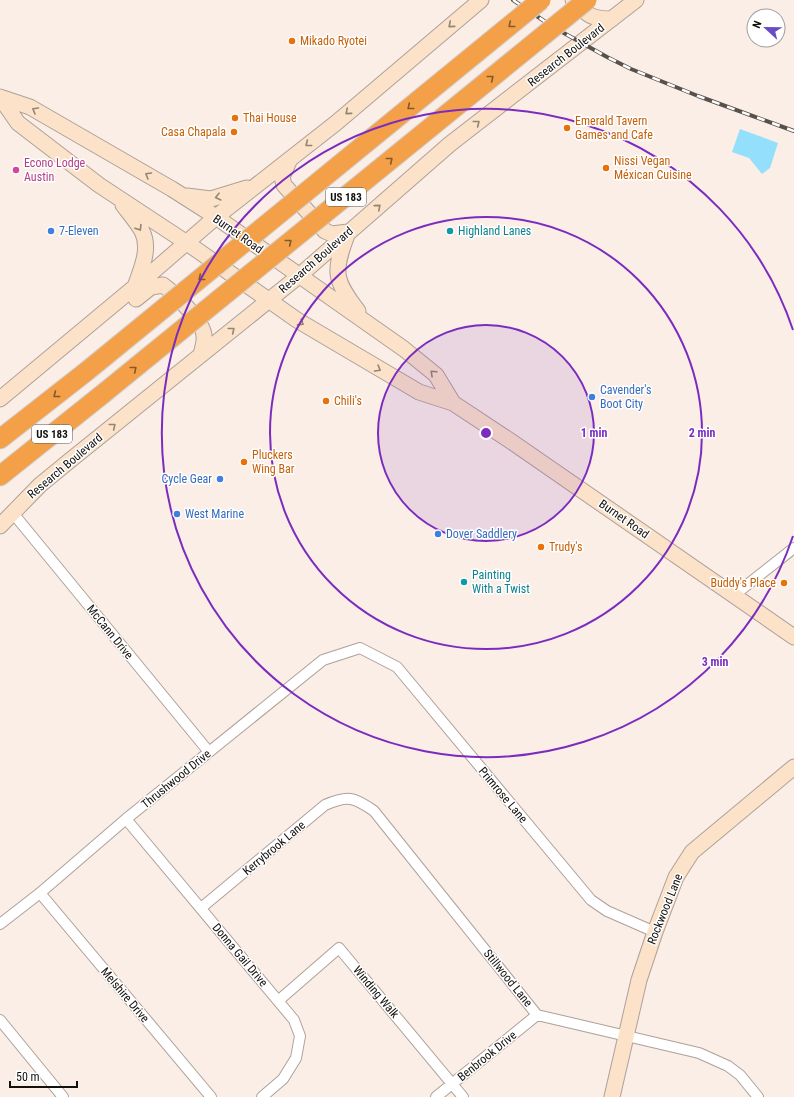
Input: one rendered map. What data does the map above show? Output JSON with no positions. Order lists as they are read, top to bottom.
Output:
{
  "streets": {
    "highway": ["US 183"],
    "main road": ["Research Boulevard", "Burnet Road", "Rockwood Lane"],
    "street": [
      "McCann Drive",
      "Thrushwood Drive",
      "Primrose Lane",
      "Kerrybrook Lane",
      "Donna Gail Drive",
      "Stillwood Lane",
      "Winding Walk",
      "Melshire Drive",
      "Benbrook Drive"
    ]
  },
  "crossings": [
    ["Research Boulevard", "Burnet Road"],
    ["Research Boulevard", "McCann Drive"],
    ["McCann Drive", "Thrushwood Drive"],
    ["Thrushwood Drive", "Primrose Lane"],
    ["Thrushwood Drive", "Donna Gail Drive"],
    ["Thrushwood Drive", "Melshire Drive"],
    ["Primrose Lane", "Rockwood Lane"],
    ["Kerrybrook Lane", "Donna Gail Drive"],
    ["Kerrybrook Lane", "Stillwood Lane"],
    ["Rockwood Lane", "Stillwood Lane"],
    ["Donna Gail Drive", "Winding Walk"],
    ["Stillwood Lane", "Benbrook Drive"],
    ["Winding Walk", "Benbrook Drive"]
  ],
  "places": [
    "Mikado Ryotei",
    "Thai House",
    "Emerald Tavern Games and Cafe",
    "Casa Chapala",
    "Nissi Vegan Méxican Cuisine",
    "Econo Lodge Austin",
    "7-Eleven",
    "Highland Lanes",
    "Cavender's Boot City",
    "Chili's",
    "Pluckers Wing Bar",
    "Cycle Gear",
    "West Marine",
    "Dover Saddlery",
    "Trudy's",
    "Painting With a Twist",
    "Buddy's Place"
  ],
  "scale_bar": "50 m",
  "north": "left",
  "rings": ["1 min", "2 min", "3 min"]
}
